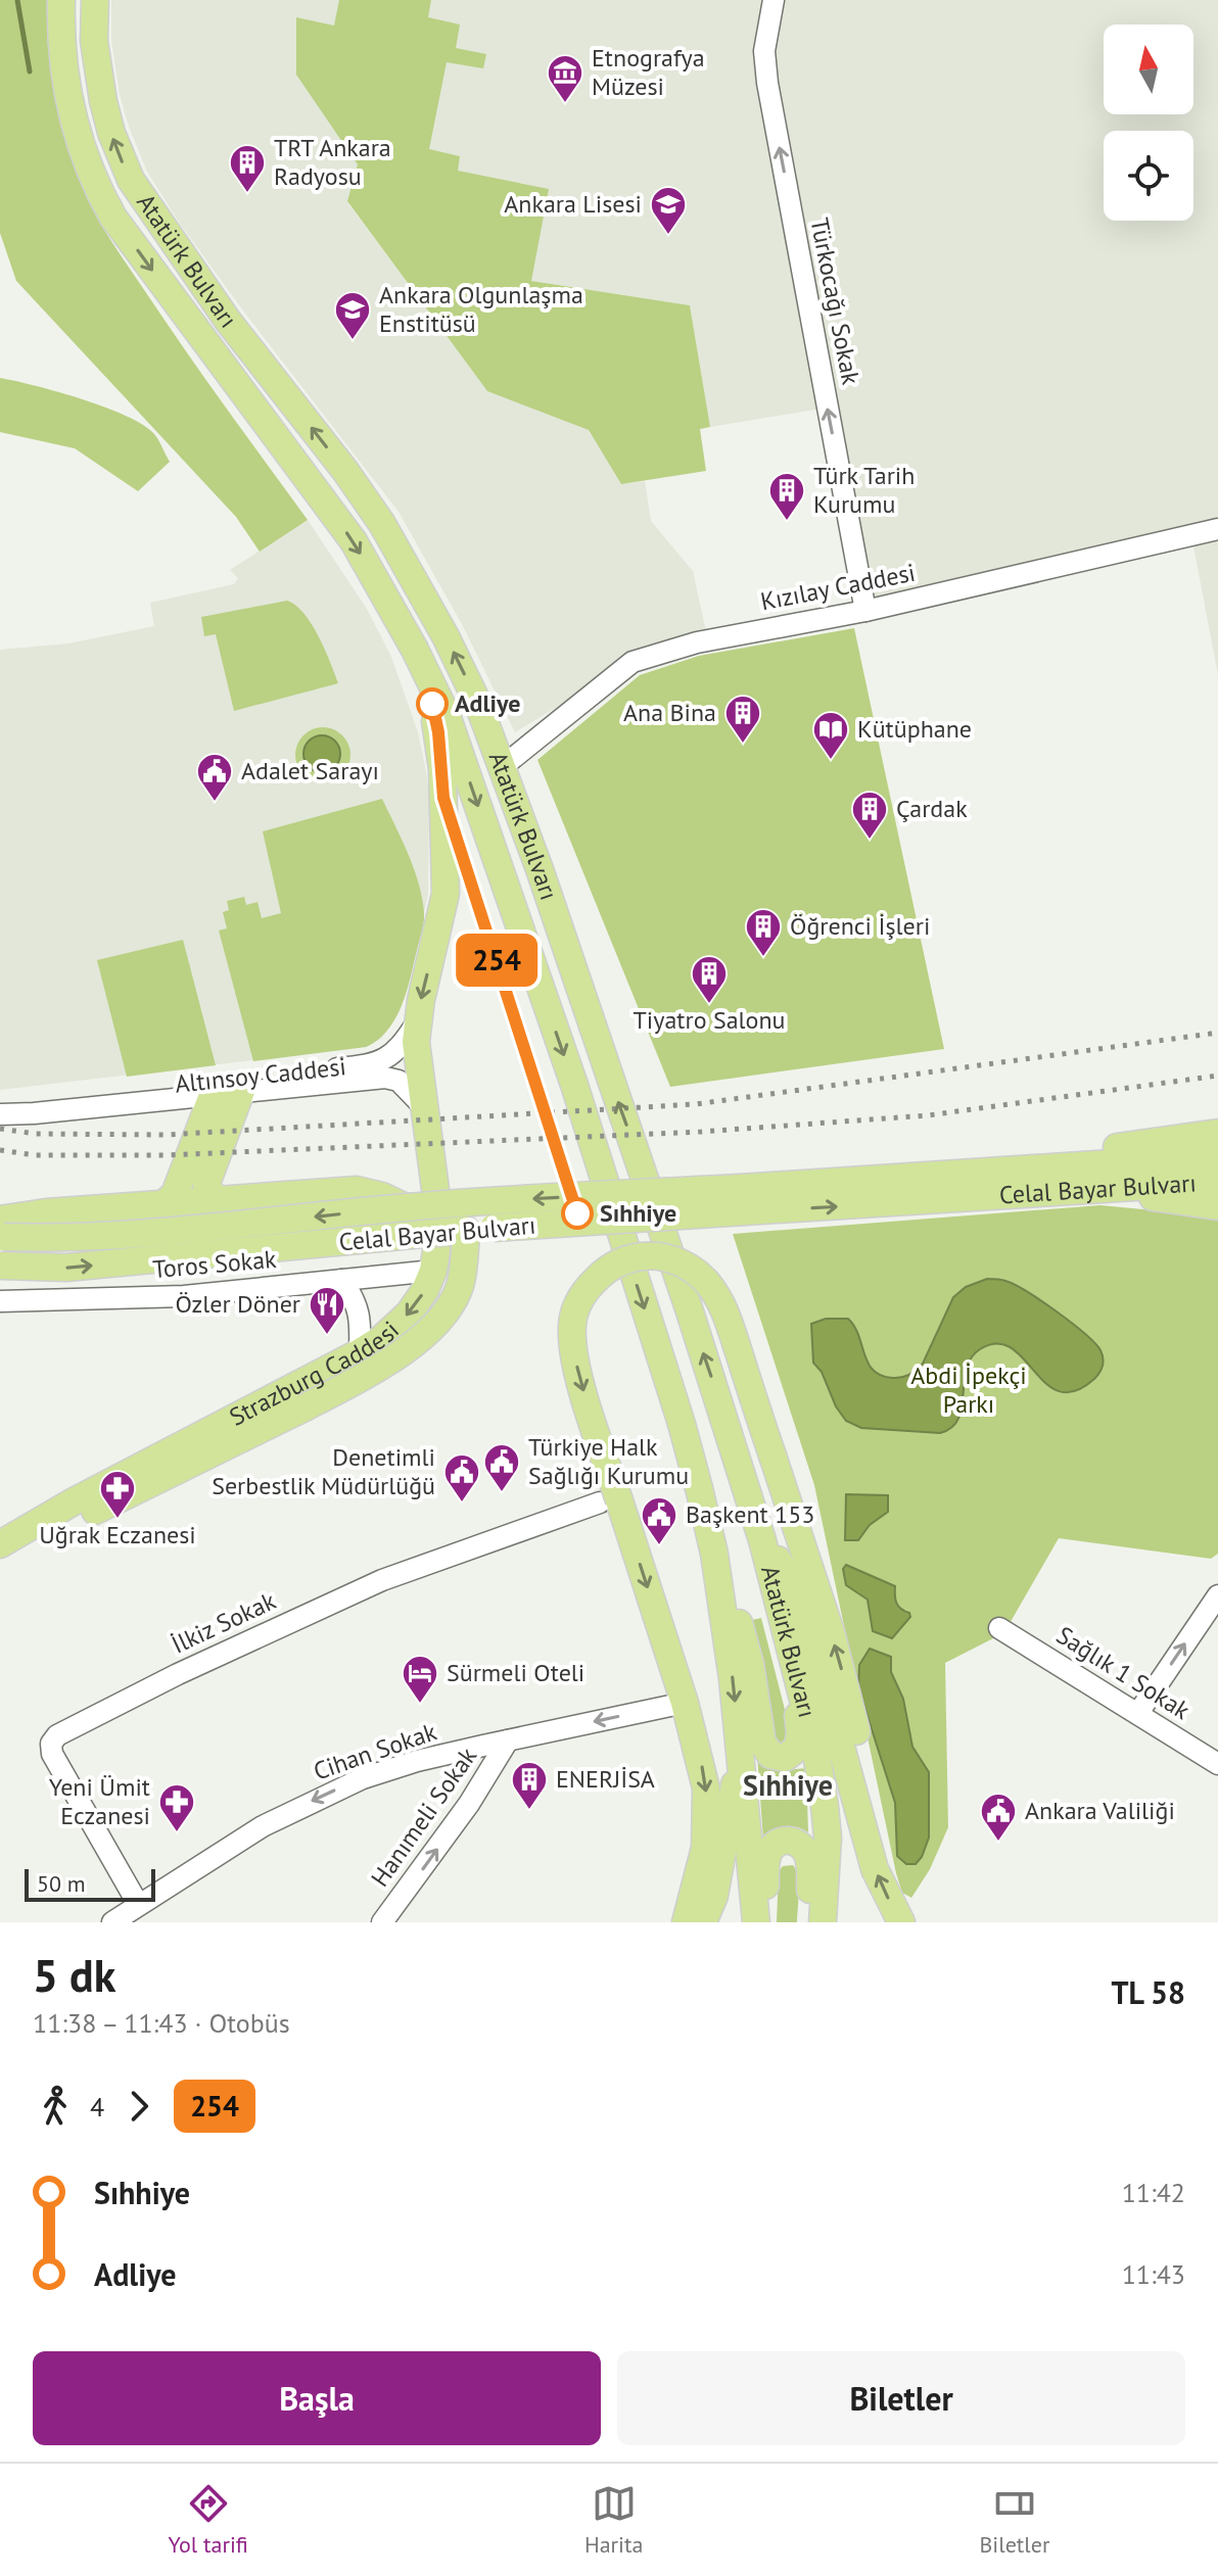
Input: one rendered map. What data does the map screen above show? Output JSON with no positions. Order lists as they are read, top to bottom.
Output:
{
  "streets": {
    "main road": ["Atatürk Bulvarı", "Celal Bayar Bulvarı", "Strazburg Caddesi"],
    "street": [
      "Türkocağı Sokak",
      "Kızılay Caddesi",
      "Altınsoy Caddesi",
      "Toros Sokak",
      "İlkiz Sokak",
      "Sağlık 1 Sokak",
      "Cihan Sokak",
      "Hanımeli Sokak"
    ]
  },
  "crossings": [
    ["Atatürk Bulvarı", "Kızılay Caddesi"],
    ["Atatürk Bulvarı", "Altınsoy Caddesi"],
    ["Türkocağı Sokak", "Kızılay Caddesi"],
    ["Altınsoy Caddesi", "Strazburg Caddesi"],
    ["Celal Bayar Bulvarı", "Strazburg Caddesi"],
    ["Toros Sokak", "Strazburg Caddesi"],
    ["İlkiz Sokak", "Cihan Sokak"],
    ["Cihan Sokak", "Hanımeli Sokak"]
  ],
  "one_way": ["Türkocağı Sokak", "Cihan Sokak", "Hanımeli Sokak"],
  "districts": ["Sıhhiye"],
  "parks": ["Abdi İpekçi Parkı"],
  "places": {
    "museum": ["Etnografya Müzesi"],
    "building": [
      "TRT Ankara Radyosu",
      "Türk Tarih Kurumu",
      "Ana Bina",
      "Çardak",
      "Öğrenci İşleri",
      "Tiyatro Salonu",
      "ENERJİSA"
    ],
    "school or university": ["Ankara Lisesi", "Ankara Olgunlaşma Enstitüsü"],
    "other": ["Adliye", "Sıhhiye"],
    "library": ["Kütüphane"],
    "public building": [
      "Adalet Sarayı",
      "Türkiye Halk Sağlığı Kurumu",
      "Denetimli Serbestlik Müdürlüğü",
      "Başkent 153",
      "Ankara Valiliği"
    ],
    "restaurant": ["Özler Döner"],
    "pharmacy": ["Uğrak Eczanesi", "Yeni Ümit Eczanesi"],
    "hotel": ["Sürmeli Oteli"]
  },
  "lines": ["bus line 254"],
  "scale_bar": "50 m",
  "north": "top",
  "page": {
    "on_map": "254",
    "scale": "50 m",
    "heading": ["5 dk", "11:38 – 11:43 · Otobüs", "TL 58"],
    "legs": ["4", "254"],
    "list": [
      {
        "name": "Sıhhiye",
        "value": "11:42"
      },
      {
        "name": "Adliye",
        "value": "11:43"
      }
    ],
    "buttons": ["Başla", "Biletler"],
    "tabs": ["Yol tarifi", "Harita", "Biletler"]
  }
}
